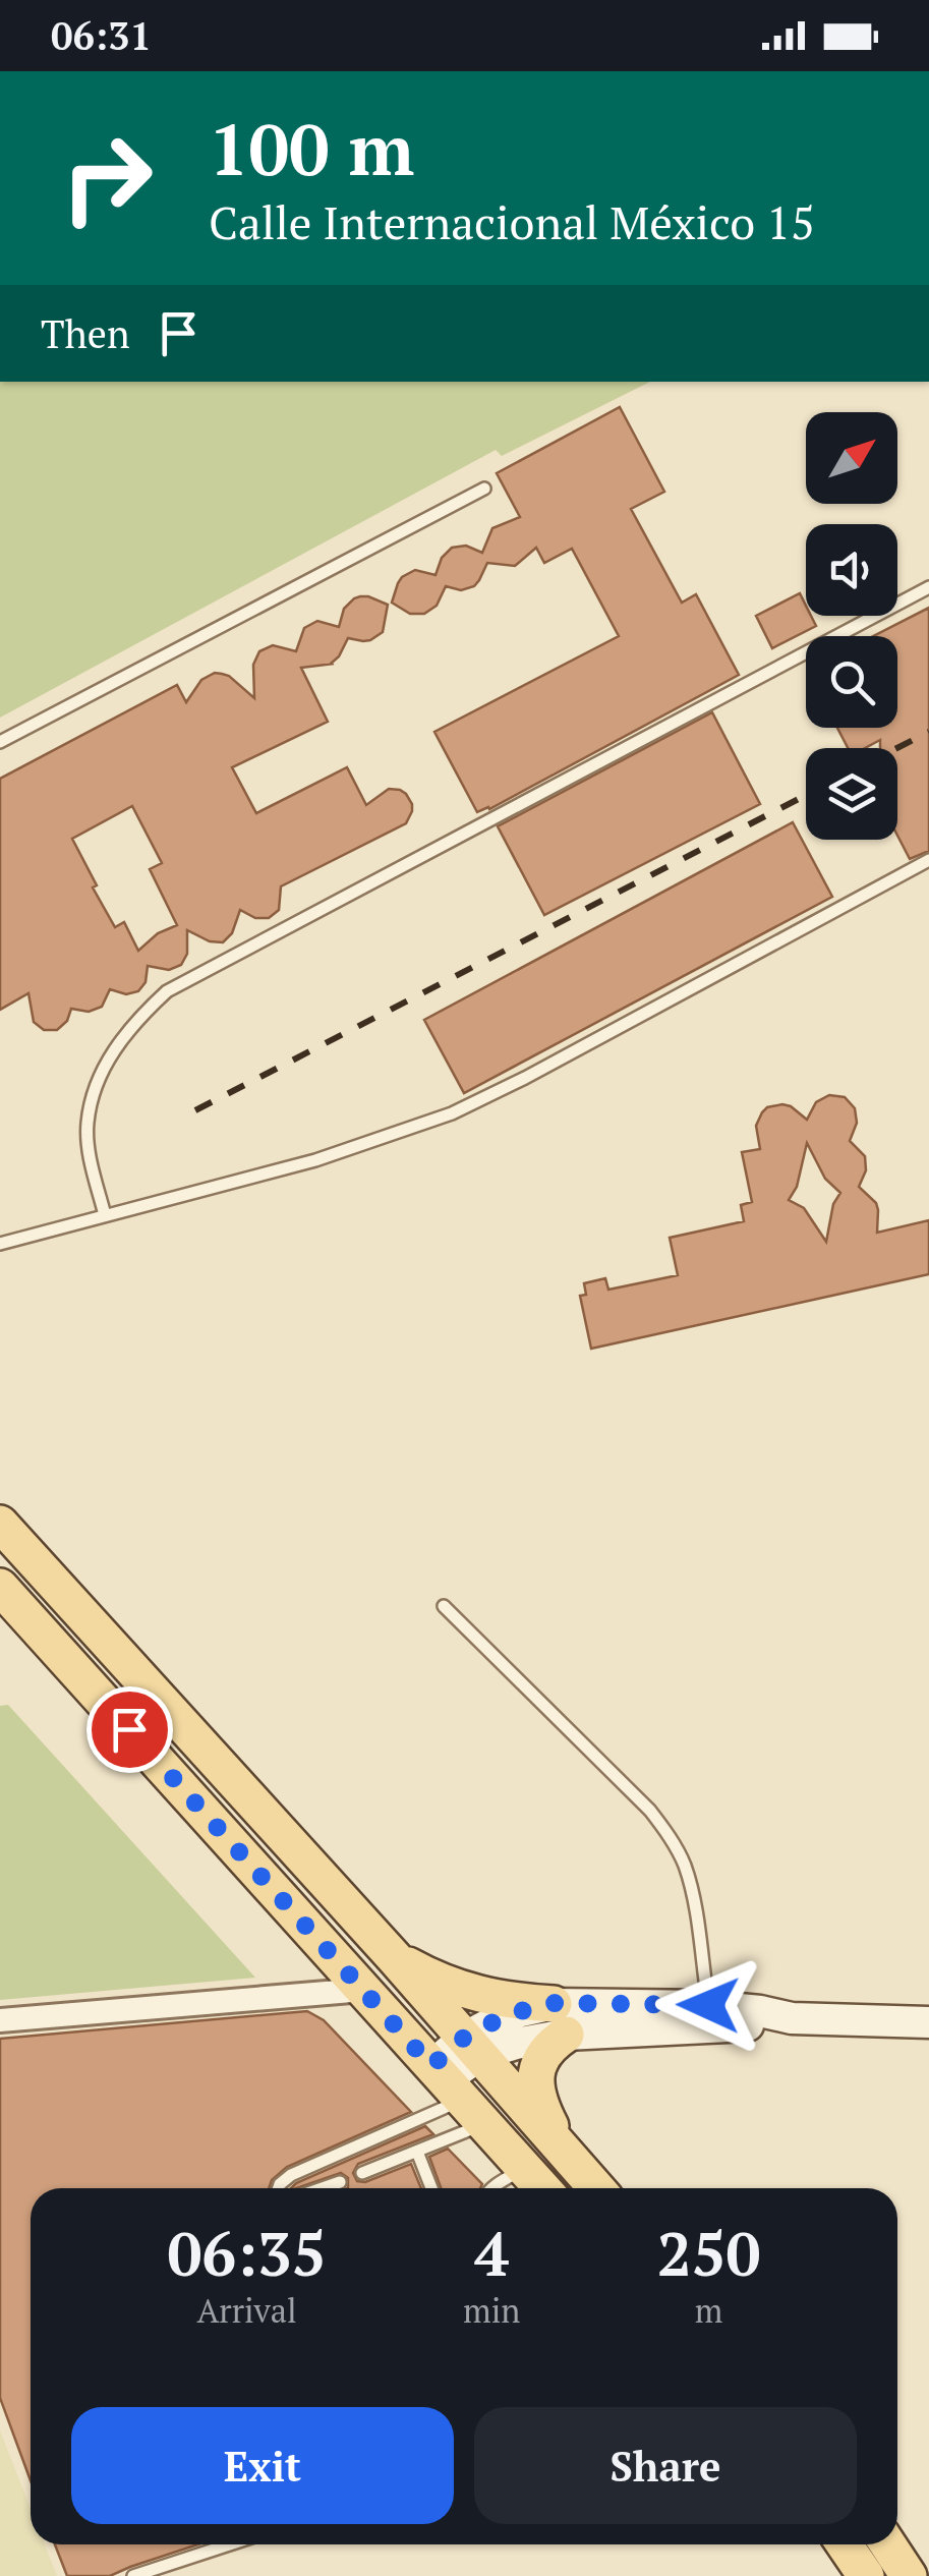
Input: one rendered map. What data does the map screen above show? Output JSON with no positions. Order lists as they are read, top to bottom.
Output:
{
  "north": "top right",
  "page": {
    "status": "06:31",
    "turn": ["100 m", "Calle Internacional México 15"],
    "then": "Then",
    "eta": [
      "06:35",
      "Arrival",
      "4",
      "min",
      "250",
      "m"
    ],
    "buttons": ["Exit", "Share"]
  }
}
